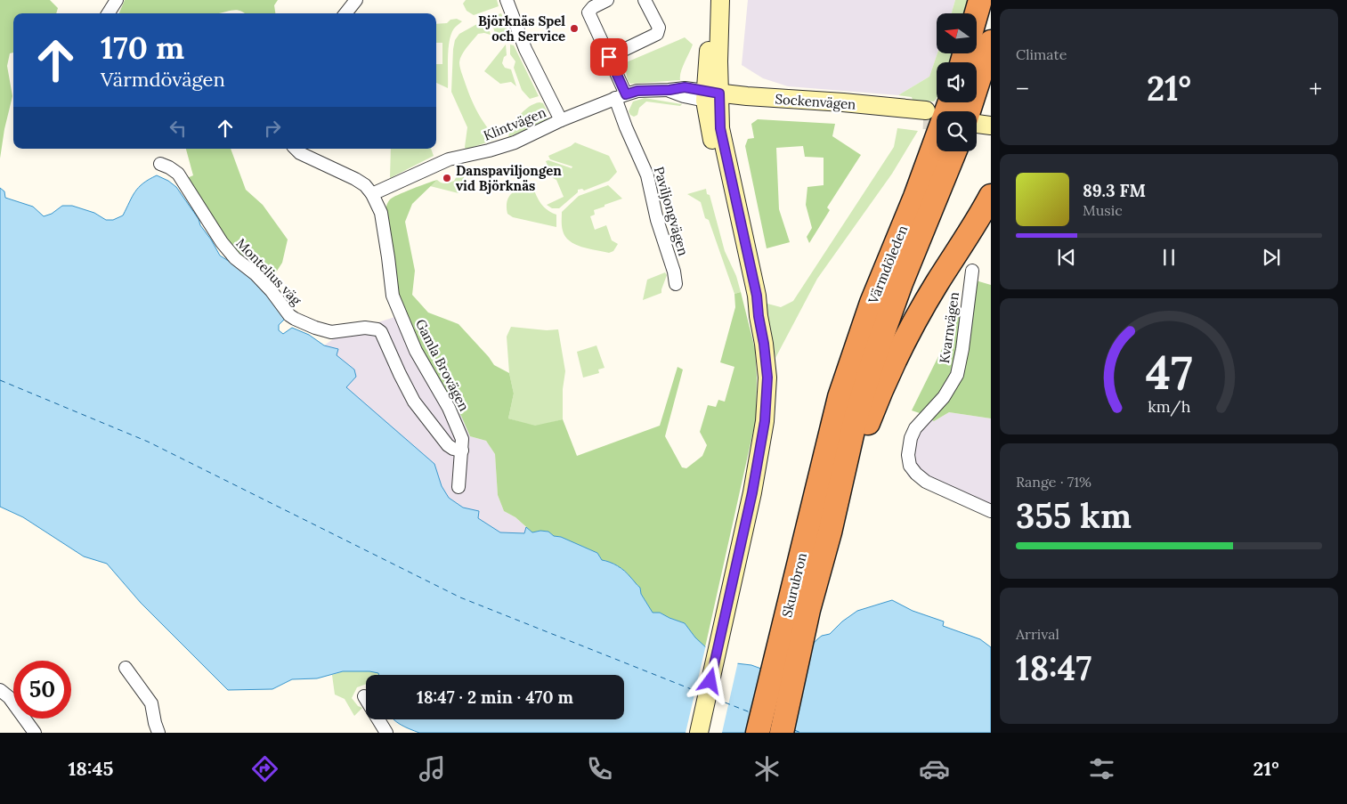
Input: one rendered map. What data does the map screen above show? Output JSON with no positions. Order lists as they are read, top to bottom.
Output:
{
  "streets": {
    "highway": ["Värmdöleden", "Skurubron"],
    "main road": ["Sockenvägen"],
    "street": [
      "Klintvägen",
      "Paviljongvägen",
      "Montelius väg",
      "Kvarnvägen",
      "Gamla Brovägen"
    ]
  },
  "crossings": [
    ["Sockenvägen", "Klintvägen"],
    ["Klintvägen", "Paviljongvägen"],
    ["Klintvägen", "Gamla Brovägen"],
    ["Värmdöleden", "Skurubron"],
    ["Montelius väg", "Gamla Brovägen"]
  ],
  "places": ["Björknäs Spel och Service", "Danspaviljongen vid Björknäs"],
  "north": "left",
  "page": {
    "tile": [
      "Climate",
      ["Range · 71%", "355 km"],
      ["Arrival", "18:47"]
    ],
    "turn": ["170 m", "Värmdövägen"],
    "heat": ["−", "21°", "+"],
    "song": ["89.3 FM", "Music"],
    "limit": "50",
    "trip": "18:47 · 2 min · 470 m",
    "tabs": ["18:45", "21°"],
    "gauge": ["47", "km/h"]
  }
}
